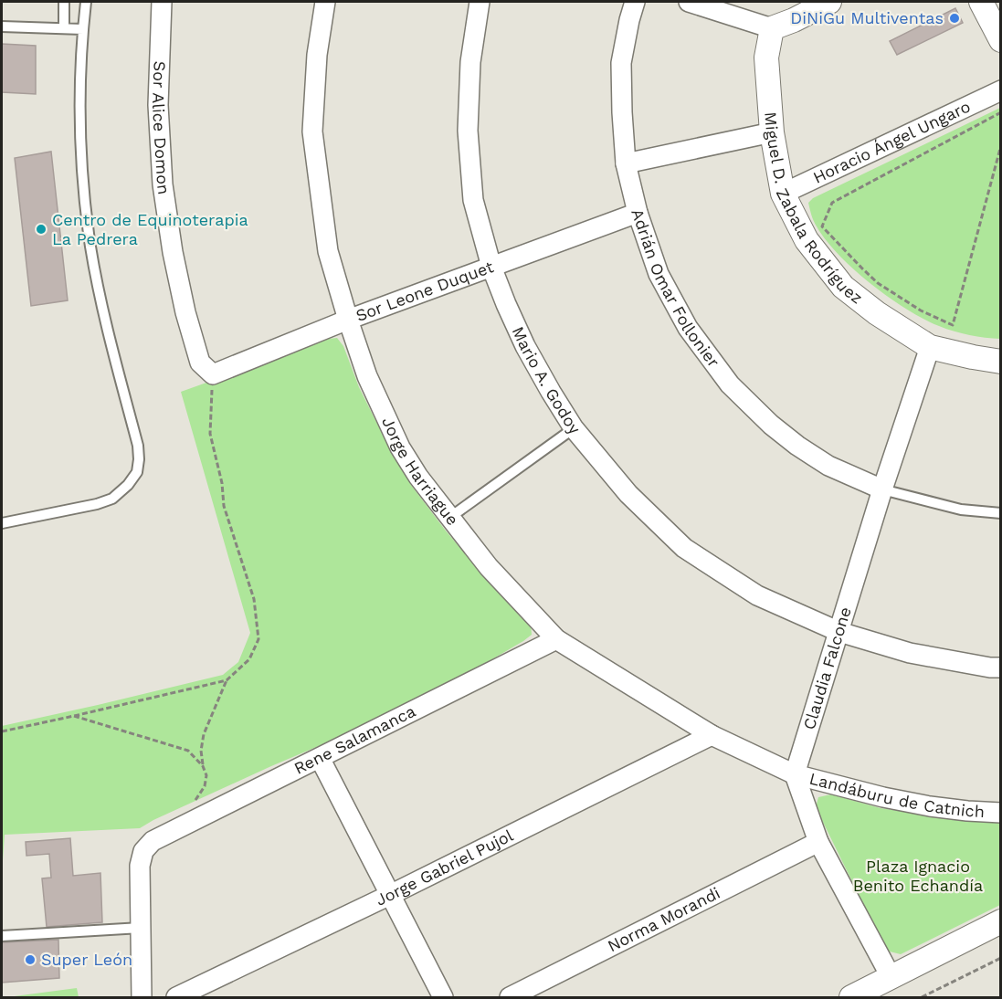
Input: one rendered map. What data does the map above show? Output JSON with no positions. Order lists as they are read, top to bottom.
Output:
{
  "streets": {
    "street": [
      "Sor Alice Domon",
      "Horacio Ángel Ungaro",
      "Miguel D. Zabala Rodríguez",
      "Adrián Omar Follonier",
      "Sor Leone Duquet",
      "Mario A. Godoy",
      "Jorge Harriague",
      "Claudia Falcone",
      "Rene Salamanca",
      "Landáburu de Catnich",
      "Jorge Gabriel Pujol",
      "Norma Morandi"
    ]
  },
  "crossings": [
    ["Sor Alice Domon", "Sor Leone Duquet"],
    ["Horacio Ángel Ungaro", "Miguel D. Zabala Rodríguez"],
    ["Miguel D. Zabala Rodríguez", "Claudia Falcone"],
    ["Adrián Omar Follonier", "Sor Leone Duquet"],
    ["Adrián Omar Follonier", "Claudia Falcone"],
    ["Sor Leone Duquet", "Mario A. Godoy"],
    ["Sor Leone Duquet", "Jorge Harriague"],
    ["Mario A. Godoy", "Claudia Falcone"],
    ["Jorge Harriague", "Claudia Falcone"],
    ["Jorge Harriague", "Rene Salamanca"],
    ["Jorge Harriague", "Landáburu de Catnich"],
    ["Jorge Harriague", "Jorge Gabriel Pujol"],
    ["Claudia Falcone", "Landáburu de Catnich"]
  ],
  "parks": ["Plaza Ignacio Benito Echandía"],
  "places": ["DiNiGu Multiventas", "Centro de Equinoterapia La Pedrera", "Super León"]
}
